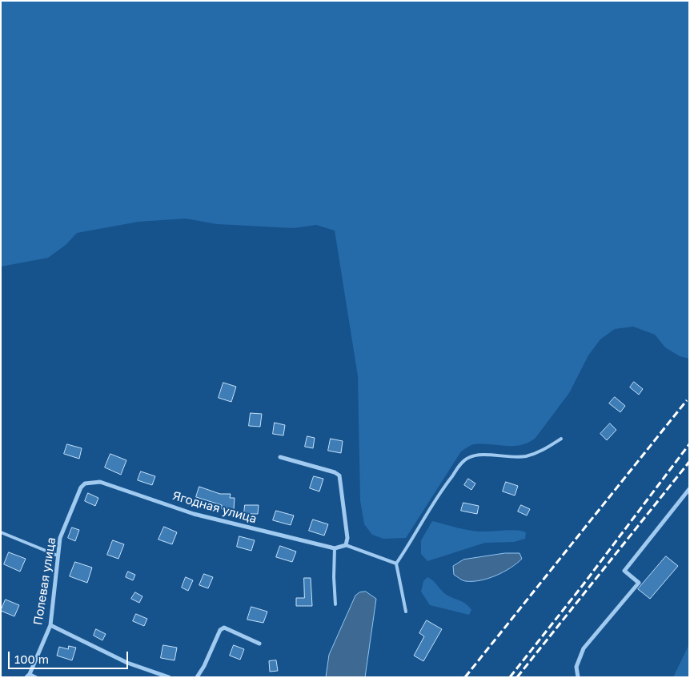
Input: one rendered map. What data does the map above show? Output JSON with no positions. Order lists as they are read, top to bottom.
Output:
{
  "streets": {
    "street": ["Ягодная улица", "Полевая улица"]
  },
  "crossings": [
    ["Ягодная улица", "Полевая улица"]
  ],
  "scale_bar": "100 m"
}
